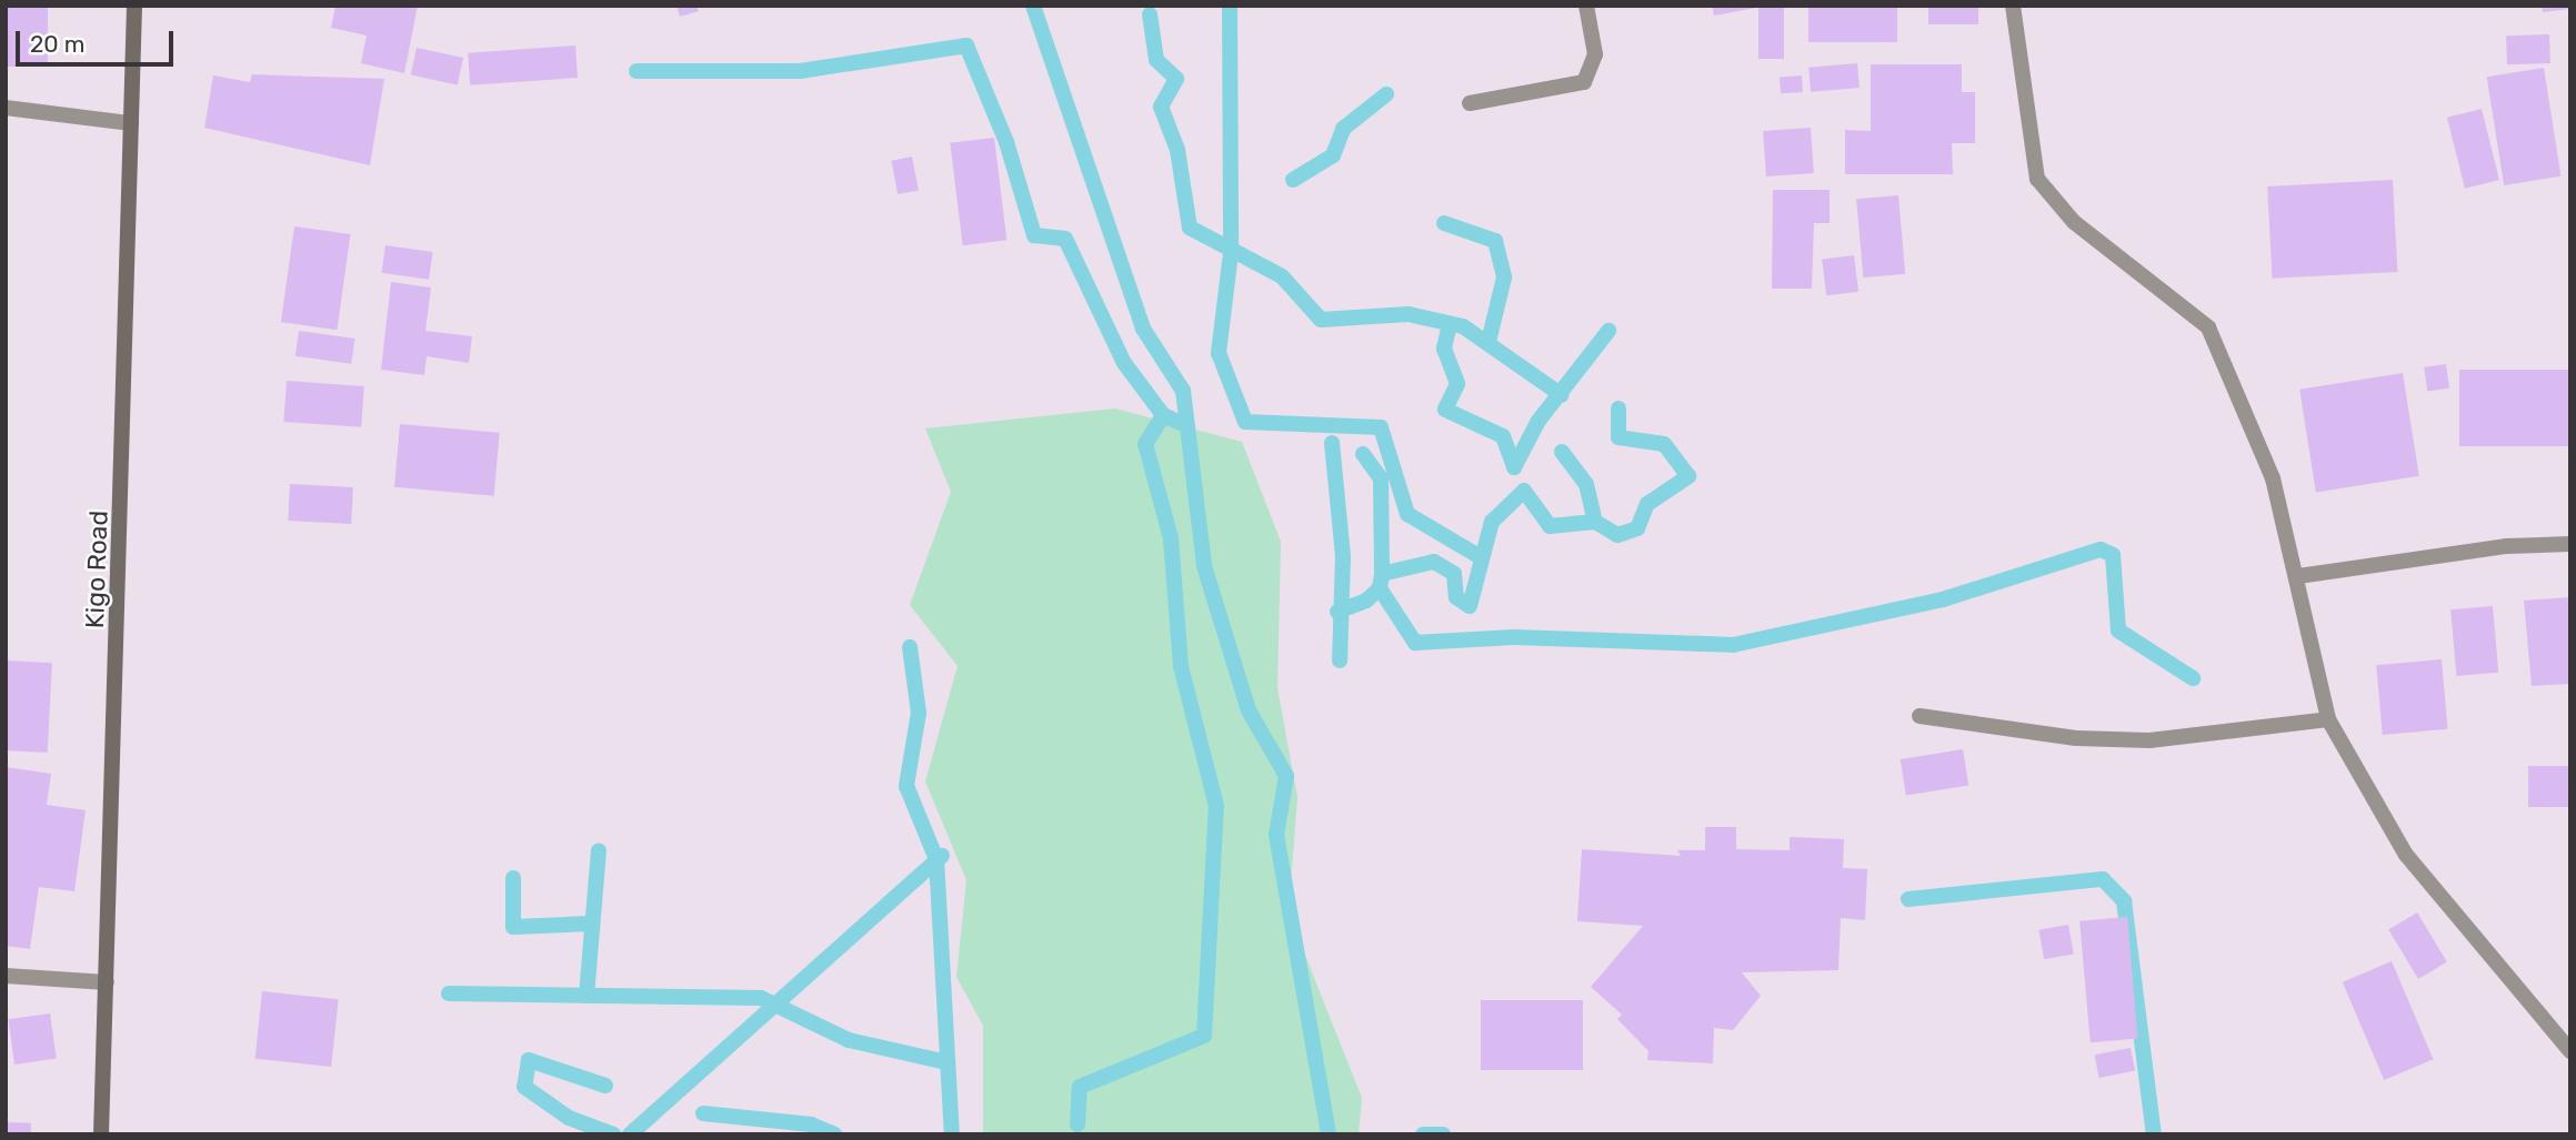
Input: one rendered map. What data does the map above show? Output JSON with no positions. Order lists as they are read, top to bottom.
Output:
{
  "streets": {
    "street": ["Kigo Road"]
  },
  "scale_bar": "20 m"
}
